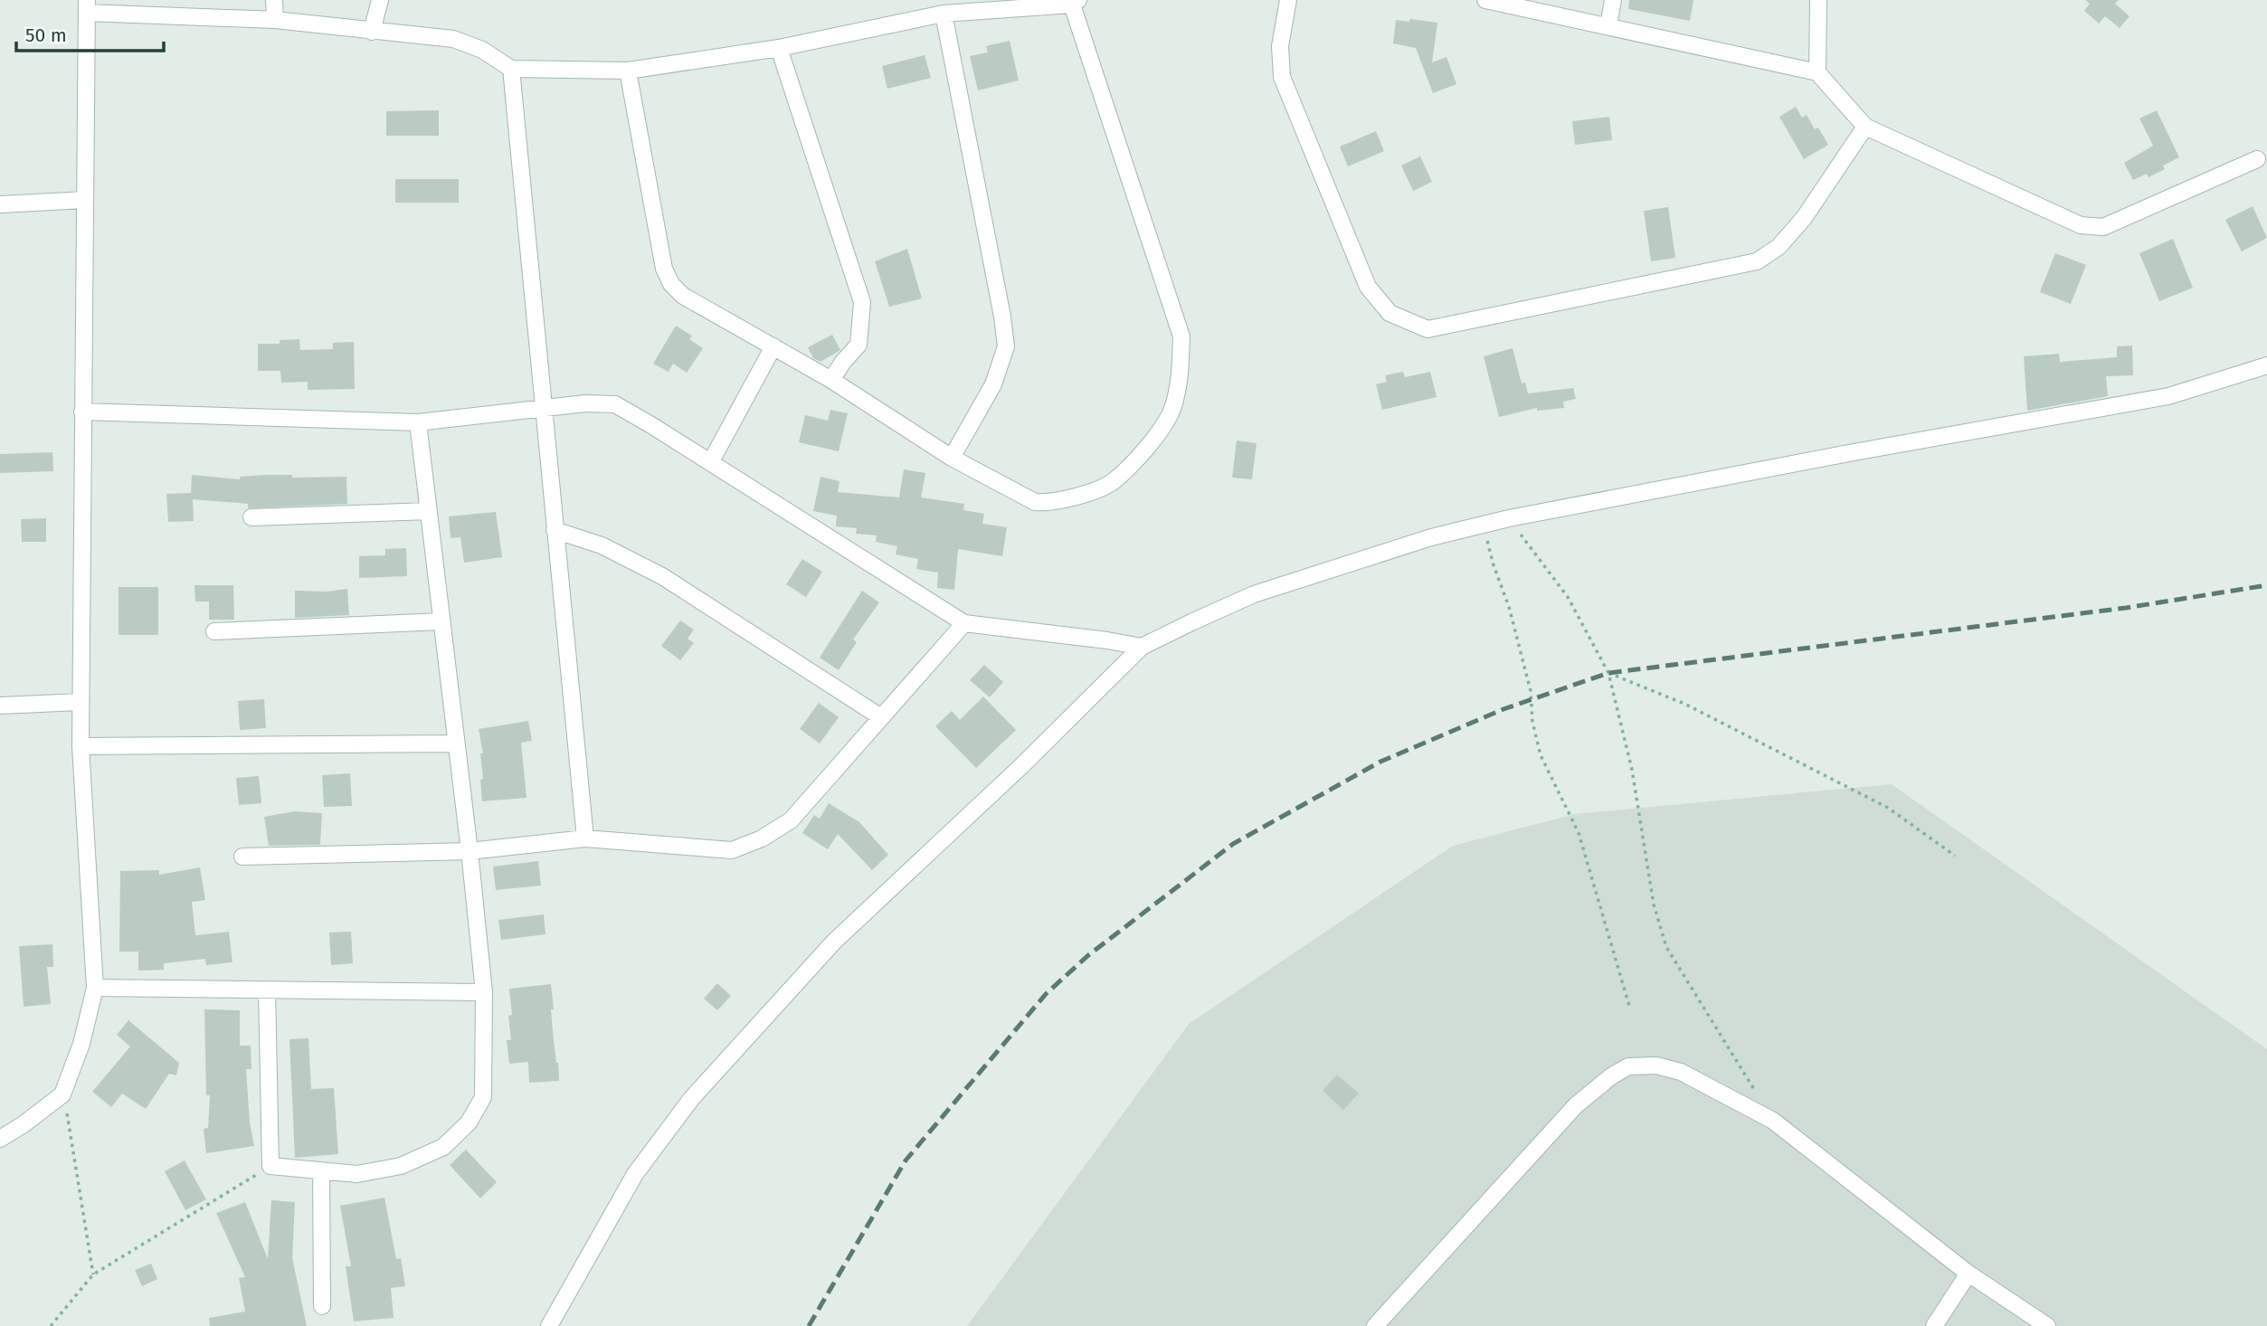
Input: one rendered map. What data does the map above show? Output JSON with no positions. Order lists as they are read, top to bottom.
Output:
{
  "scale_bar": "50 m"
}
